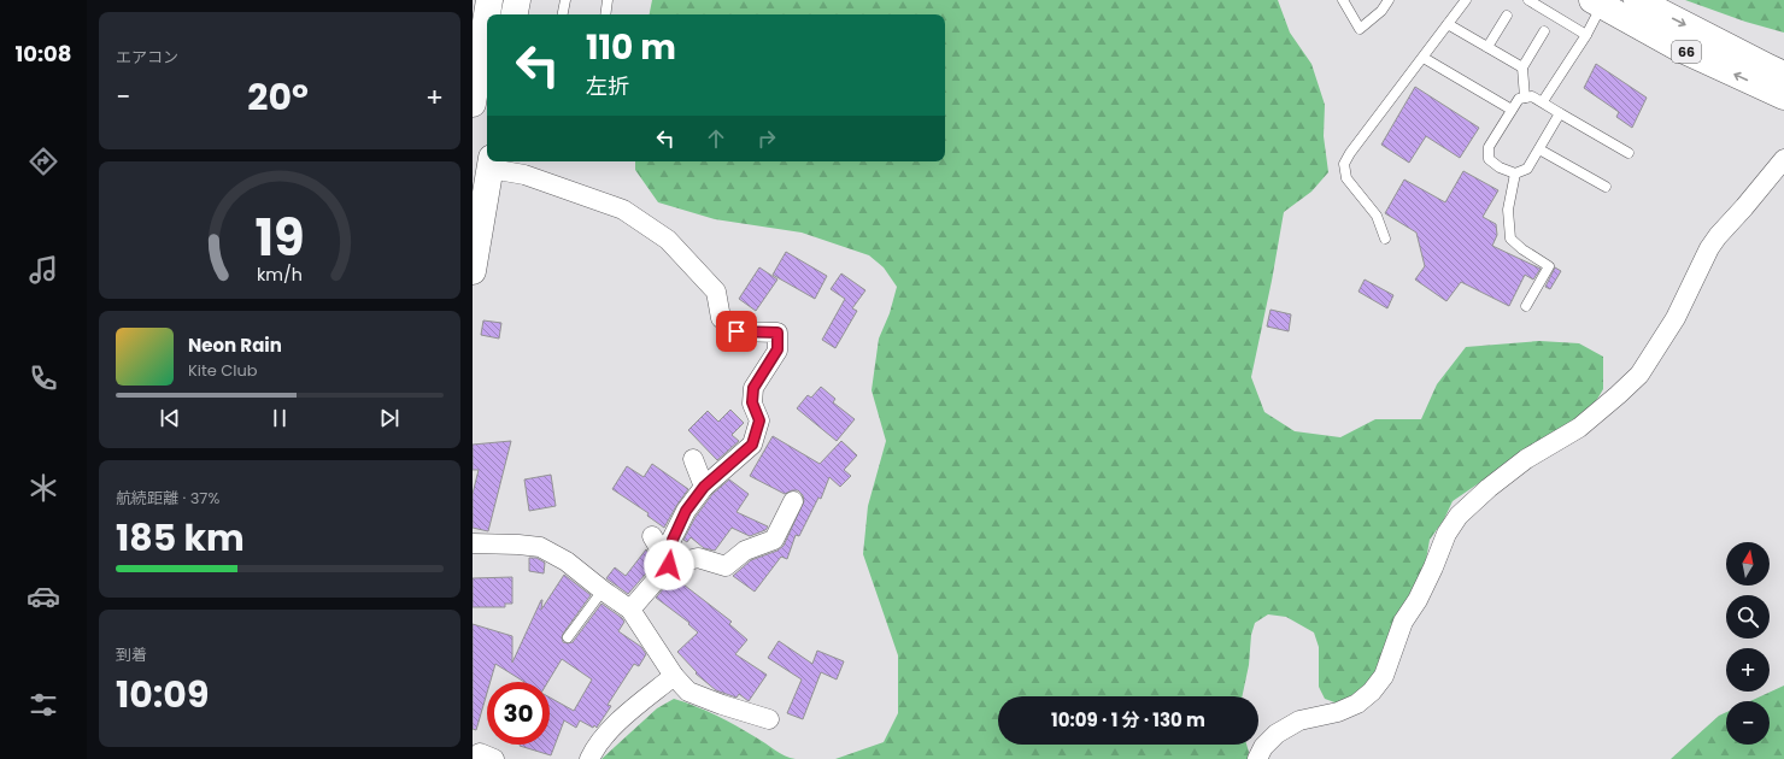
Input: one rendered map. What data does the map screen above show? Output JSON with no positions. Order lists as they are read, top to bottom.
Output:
{
  "streets": {
    "main road": ["66"]
  },
  "north": "top",
  "page": {
    "tabs": "10:08",
    "tile": [
      "エアコン",
      ["航続距離 · 37%", "185 km"],
      ["到着", "10:09"]
    ],
    "turn": ["110 m", "左折"],
    "heat": ["−", "20°", "+"],
    "song": ["Neon Rain", "Kite Club"],
    "map_buttons": ["+", "−"],
    "limit": "30",
    "trip": "10:09 · 1 分 · 130 m",
    "gauge": ["19", "km/h"]
  }
}
